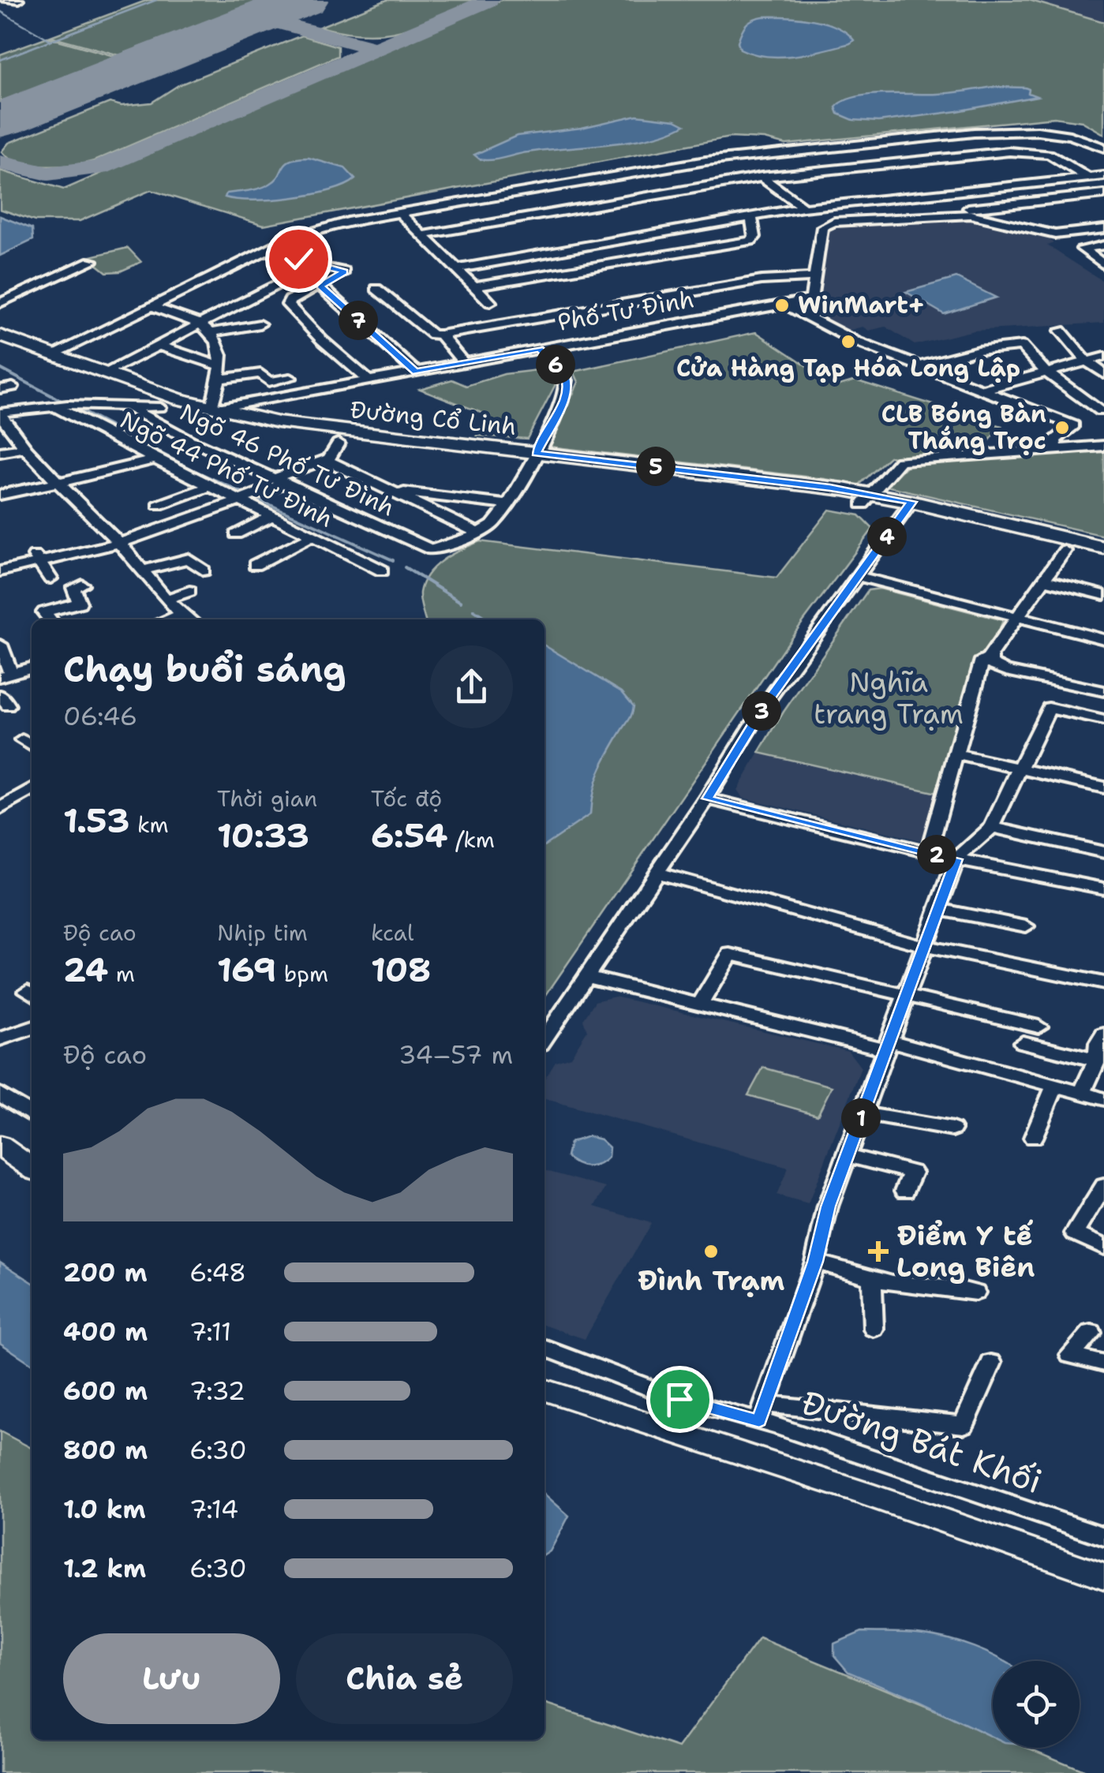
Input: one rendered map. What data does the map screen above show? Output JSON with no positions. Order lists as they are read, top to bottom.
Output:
{
  "streets": {
    "main road": ["Đường Cổ Linh"],
    "street": [
      "Phố Tư Đình",
      "Ngõ 46 Phố Tư Đình",
      "Ngõ 44 Phố Tư Đình",
      "Đường Bát Khối"
    ]
  },
  "crossings": [
    ["Phố Tư Đình", "Đường Cổ Linh"]
  ],
  "parks": ["Nghĩa trang Trạm"],
  "places": {
    "other": [
      "WinMart+",
      "Cửa Hàng Tạp Hóa Long Lập",
      "CLB Bóng Bàn Thắng Trọc",
      "Đình Trạm"
    ],
    "health": ["Điểm Y tế Long Biên"]
  },
  "page": {
    "pins": [
      "7",
      "6",
      "5",
      "4",
      "3",
      "2",
      "1"
    ],
    "heading": ["Chạy buổi sáng", "06:46"],
    "stats": [
      ["1.53 km"],
      ["Thời gian", "10:33"],
      ["Tốc độ", "6:54 /km"],
      ["Độ cao", "24 m"],
      ["Nhịp tim", "169 bpm"],
      ["kcal", "108"]
    ],
    "chart": ["Độ cao", "34–57 m"],
    "list": [
      {
        "name": "200 m",
        "note": "6:48"
      },
      {
        "name": "400 m",
        "note": "7:11"
      },
      {
        "name": "600 m",
        "note": "7:32"
      },
      {
        "name": "800 m",
        "note": "6:30"
      },
      {
        "name": "1.0 km",
        "note": "7:14"
      },
      {
        "name": "1.2 km",
        "note": "6:30"
      }
    ],
    "buttons": ["Lưu", "Chia sẻ"]
  }
}
